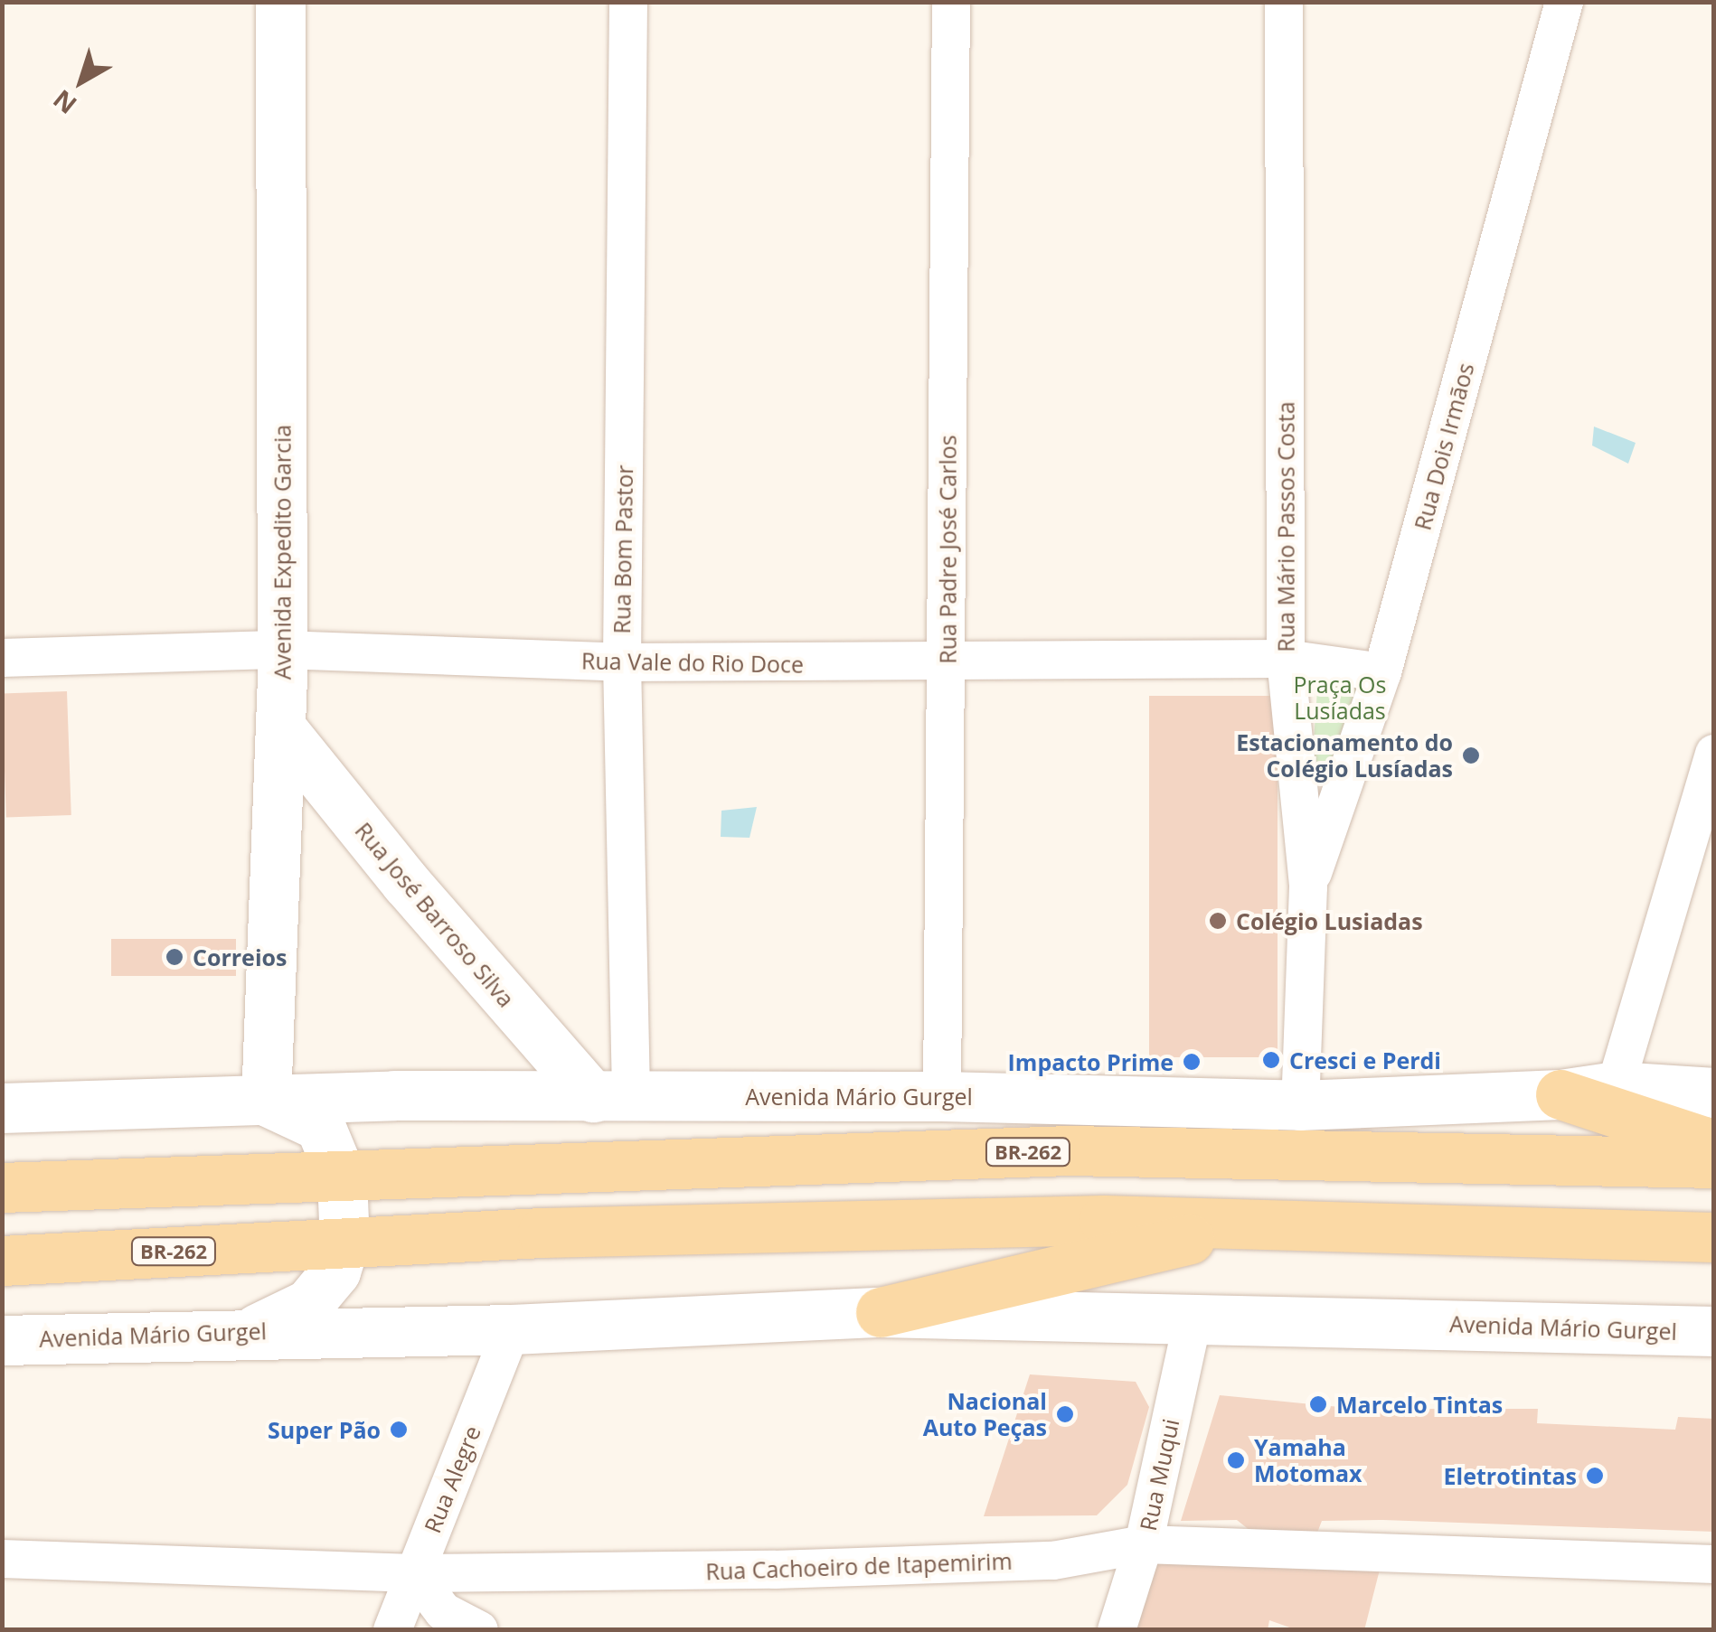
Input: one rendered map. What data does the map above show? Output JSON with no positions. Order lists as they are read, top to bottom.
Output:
{
  "streets": {
    "main road": [
      "Avenida Expedito Garcia",
      "Rua José Barroso Silva",
      "Avenida Mário Gurgel",
      "BR-262"
    ],
    "street": [
      "Rua Dois Irmãos",
      "Rua Mário Passos Costa",
      "Rua Bom Pastor",
      "Rua Padre José Carlos",
      "Rua Vale do Rio Doce",
      "Rua Muqui",
      "Rua Alegre",
      "Rua Cachoeiro de Itapemirim"
    ]
  },
  "crossings": [
    ["Rua Dois Irmãos", "Rua Mário Passos Costa"],
    ["Rua Dois Irmãos", "Rua Vale do Rio Doce"],
    ["Rua Mário Passos Costa", "Rua Vale do Rio Doce"],
    ["Rua Mário Passos Costa", "Avenida Mário Gurgel"],
    ["Rua Bom Pastor", "Rua Vale do Rio Doce"],
    ["Rua Bom Pastor", "Rua José Barroso Silva"],
    ["Rua Bom Pastor", "Avenida Mário Gurgel"],
    ["Rua Padre José Carlos", "Rua Vale do Rio Doce"],
    ["Rua Padre José Carlos", "Avenida Mário Gurgel"],
    ["Avenida Expedito Garcia", "Rua Vale do Rio Doce"],
    ["Avenida Expedito Garcia", "Rua José Barroso Silva"],
    ["Avenida Expedito Garcia", "Avenida Mário Gurgel"],
    ["Rua José Barroso Silva", "Avenida Mário Gurgel"],
    ["Avenida Mário Gurgel", "Rua Muqui"],
    ["Avenida Mário Gurgel", "Rua Alegre"],
    ["Rua Muqui", "Rua Cachoeiro de Itapemirim"],
    ["Rua Alegre", "Rua Cachoeiro de Itapemirim"]
  ],
  "parks": ["Praça Os Lusíadas"],
  "places": [
    "Estacionamento do Colégio Lusíadas",
    "Colégio Lusiadas",
    "Correios",
    "Cresci e Perdi",
    "Impacto Prime",
    "Marcelo Tintas",
    "Nacional Auto Peças",
    "Super Pão",
    "Yamaha Motomax",
    "Eletrotintas"
  ],
  "north": "bottom left"
}
